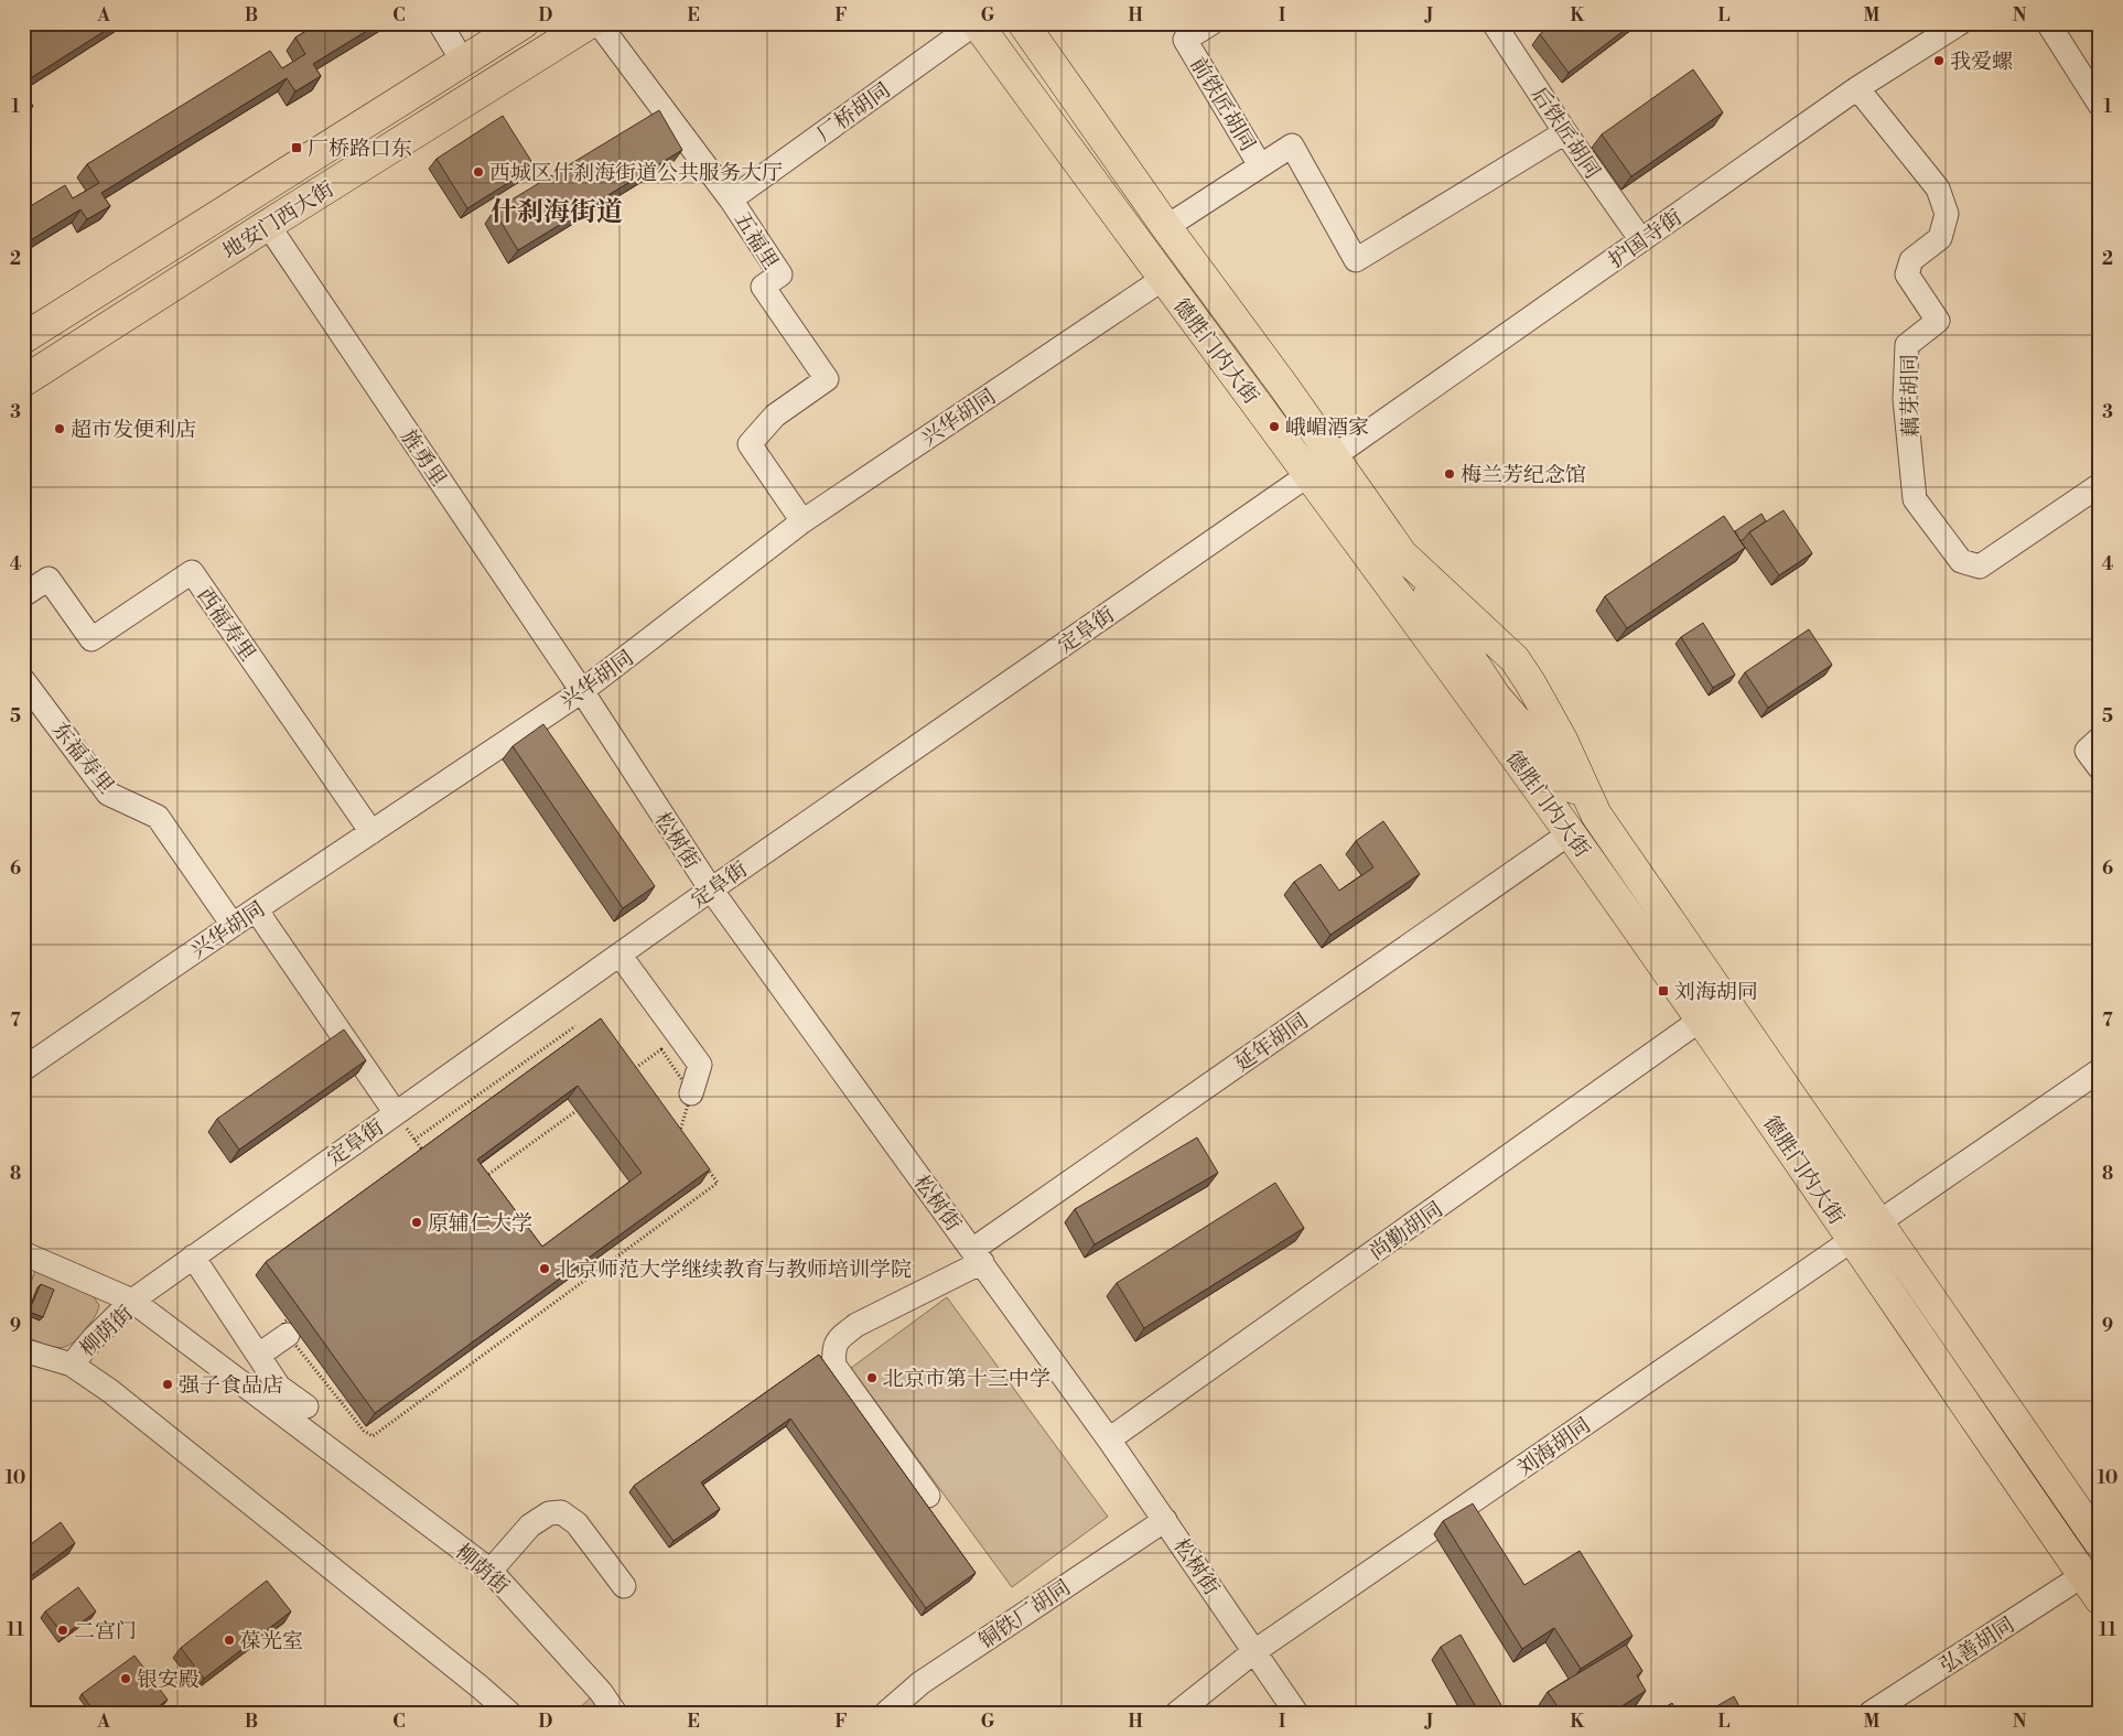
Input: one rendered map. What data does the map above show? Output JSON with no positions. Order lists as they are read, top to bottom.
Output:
{
  "streets": {
    "main road": ["地安门西大街", "德胜门内大街"],
    "street": [
      "前铁匠胡同",
      "厂桥胡同",
      "后铁匠胡同",
      "护国寺街",
      "五福里",
      "藕芽胡同",
      "兴华胡同",
      "旌勇里",
      "西福寿里",
      "定阜街",
      "东福寿里",
      "松树街",
      "延年胡同",
      "尚勤胡同",
      "柳荫街",
      "刘海胡同",
      "铜铁厂胡同",
      "弘善胡同"
    ]
  },
  "crossings": [
    ["厂桥胡同", "五福里"],
    ["厂桥胡同", "德胜门内大街"],
    ["后铁匠胡同", "护国寺街"],
    ["地安门西大街", "旌勇里"],
    ["护国寺街", "德胜门内大街"],
    ["护国寺街", "藕芽胡同"],
    ["五福里", "兴华胡同"],
    ["德胜门内大街", "兴华胡同"],
    ["德胜门内大街", "定阜街"],
    ["德胜门内大街", "延年胡同"],
    ["德胜门内大街", "尚勤胡同"],
    ["德胜门内大街", "刘海胡同"],
    ["德胜门内大街", "弘善胡同"],
    ["兴华胡同", "旌勇里"],
    ["兴华胡同", "西福寿里"],
    ["兴华胡同", "东福寿里"],
    ["兴华胡同", "松树街"],
    ["旌勇里", "松树街"],
    ["定阜街", "松树街"],
    ["定阜街", "柳荫街"],
    ["松树街", "延年胡同"],
    ["松树街", "尚勤胡同"],
    ["松树街", "刘海胡同"],
    ["松树街", "铜铁厂胡同"]
  ],
  "districts": ["什刹海街道"],
  "places": {
    "other": [
      "我爱螺",
      "西城区什刹海街道公共服务大厅",
      "峨嵋酒家",
      "超市发便利店",
      "梅兰芳纪念馆",
      "原辅仁大学",
      "北京师范大学继续教育与教师培训学院",
      "北京市第十三中学",
      "强子食品店",
      "二宫门",
      "葆光室",
      "银安殿"
    ],
    "transit": ["厂桥路口东", "刘海胡同"]
  },
  "grid": {
    "columns": [
      "A",
      "B",
      "C",
      "D",
      "E",
      "F",
      "G",
      "H",
      "I",
      "J",
      "K",
      "L",
      "M",
      "N"
    ],
    "rows": [
      "1",
      "2",
      "3",
      "4",
      "5",
      "6",
      "7",
      "8",
      "9",
      "10",
      "11"
    ]
  }
}
